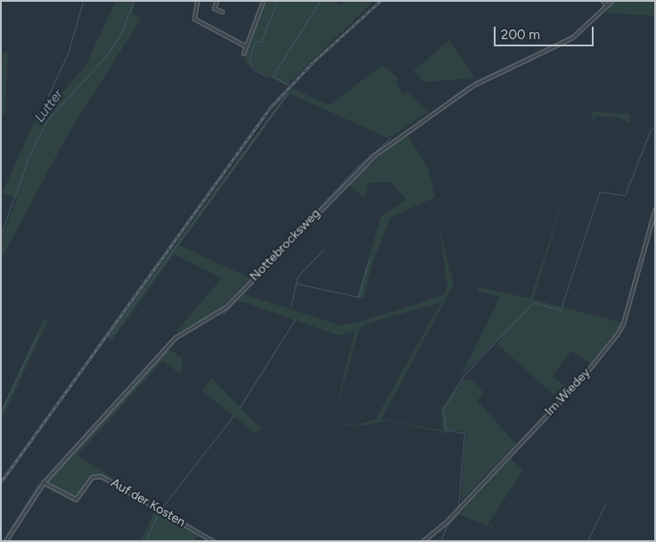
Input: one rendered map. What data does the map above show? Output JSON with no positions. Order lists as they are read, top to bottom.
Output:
{
  "streets": {
    "street": ["Nottebrocksweg", "Im Wiedey", "Auf der Kosten"]
  },
  "crossings": [
    ["Nottebrocksweg", "Auf der Kosten"]
  ],
  "water": ["Lutter"],
  "scale_bar": "200 m"
}
